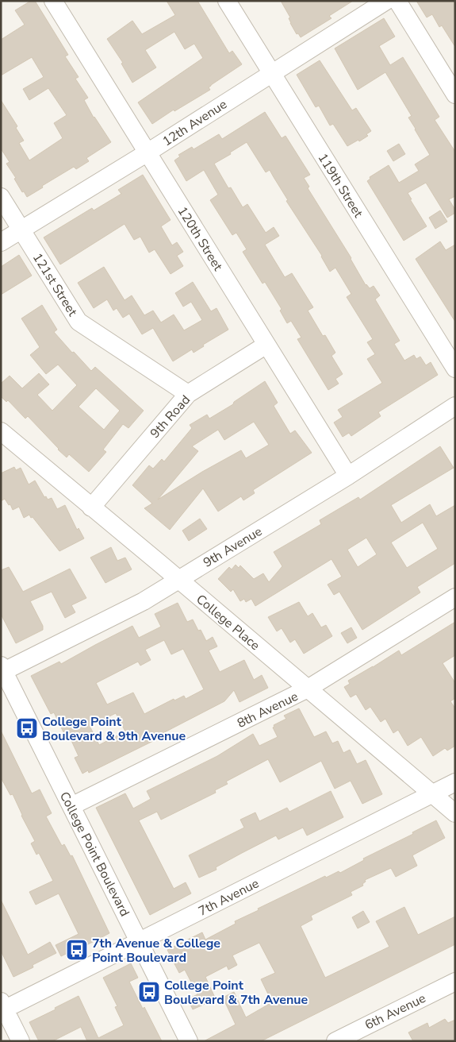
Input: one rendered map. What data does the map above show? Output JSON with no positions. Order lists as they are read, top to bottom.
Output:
{
  "streets": {
    "street": [
      "12th Avenue",
      "119th Street",
      "120th Street",
      "121st Street",
      "9th Road",
      "9th Avenue",
      "College Place",
      "8th Avenue",
      "College Point Boulevard",
      "7th Avenue",
      "6th Avenue"
    ]
  },
  "crossings": [
    ["12th Avenue", "119th Street"],
    ["12th Avenue", "120th Street"],
    ["12th Avenue", "121st Street"],
    ["120th Street", "9th Road"],
    ["120th Street", "9th Avenue"],
    ["121st Street", "9th Road"],
    ["9th Road", "College Place"],
    ["9th Avenue", "College Place"],
    ["9th Avenue", "College Point Boulevard"],
    ["College Place", "8th Avenue"],
    ["College Place", "7th Avenue"],
    ["8th Avenue", "College Point Boulevard"],
    ["College Point Boulevard", "7th Avenue"]
  ],
  "places": {
    "bus stop": ["College Point Boulevard & 9th Avenue", "7th Avenue & College Point Boulevard", "College Point Boulevard & 7th Avenue"]
  }
}
